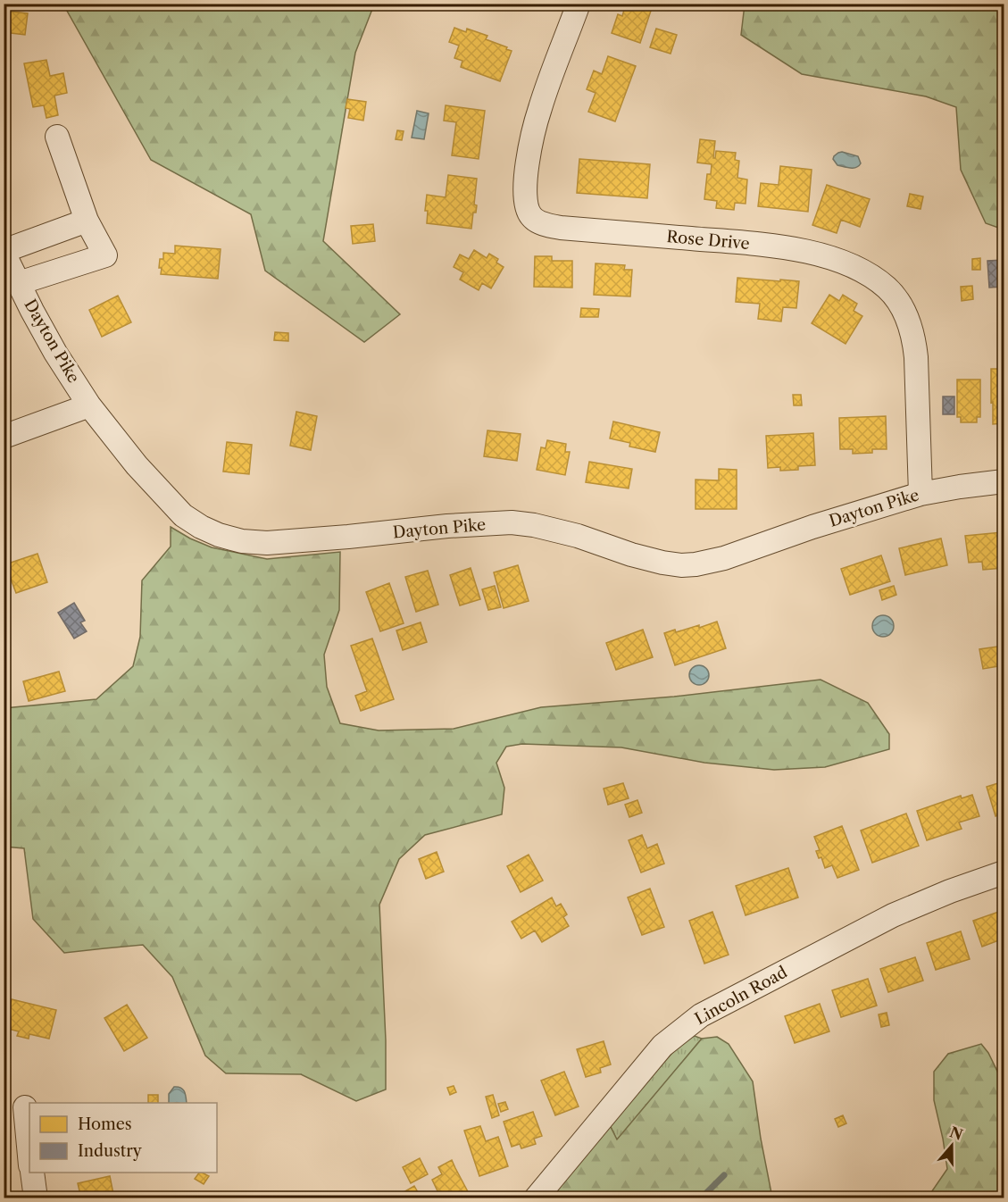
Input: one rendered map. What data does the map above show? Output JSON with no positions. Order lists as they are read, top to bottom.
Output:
{
  "streets": {
    "street": ["Rose Drive", "Dayton Pike", "Lincoln Road"]
  },
  "crossings": [
    ["Rose Drive", "Dayton Pike"]
  ],
  "legend": ["Homes", "Industry"],
  "north": "top"
}
